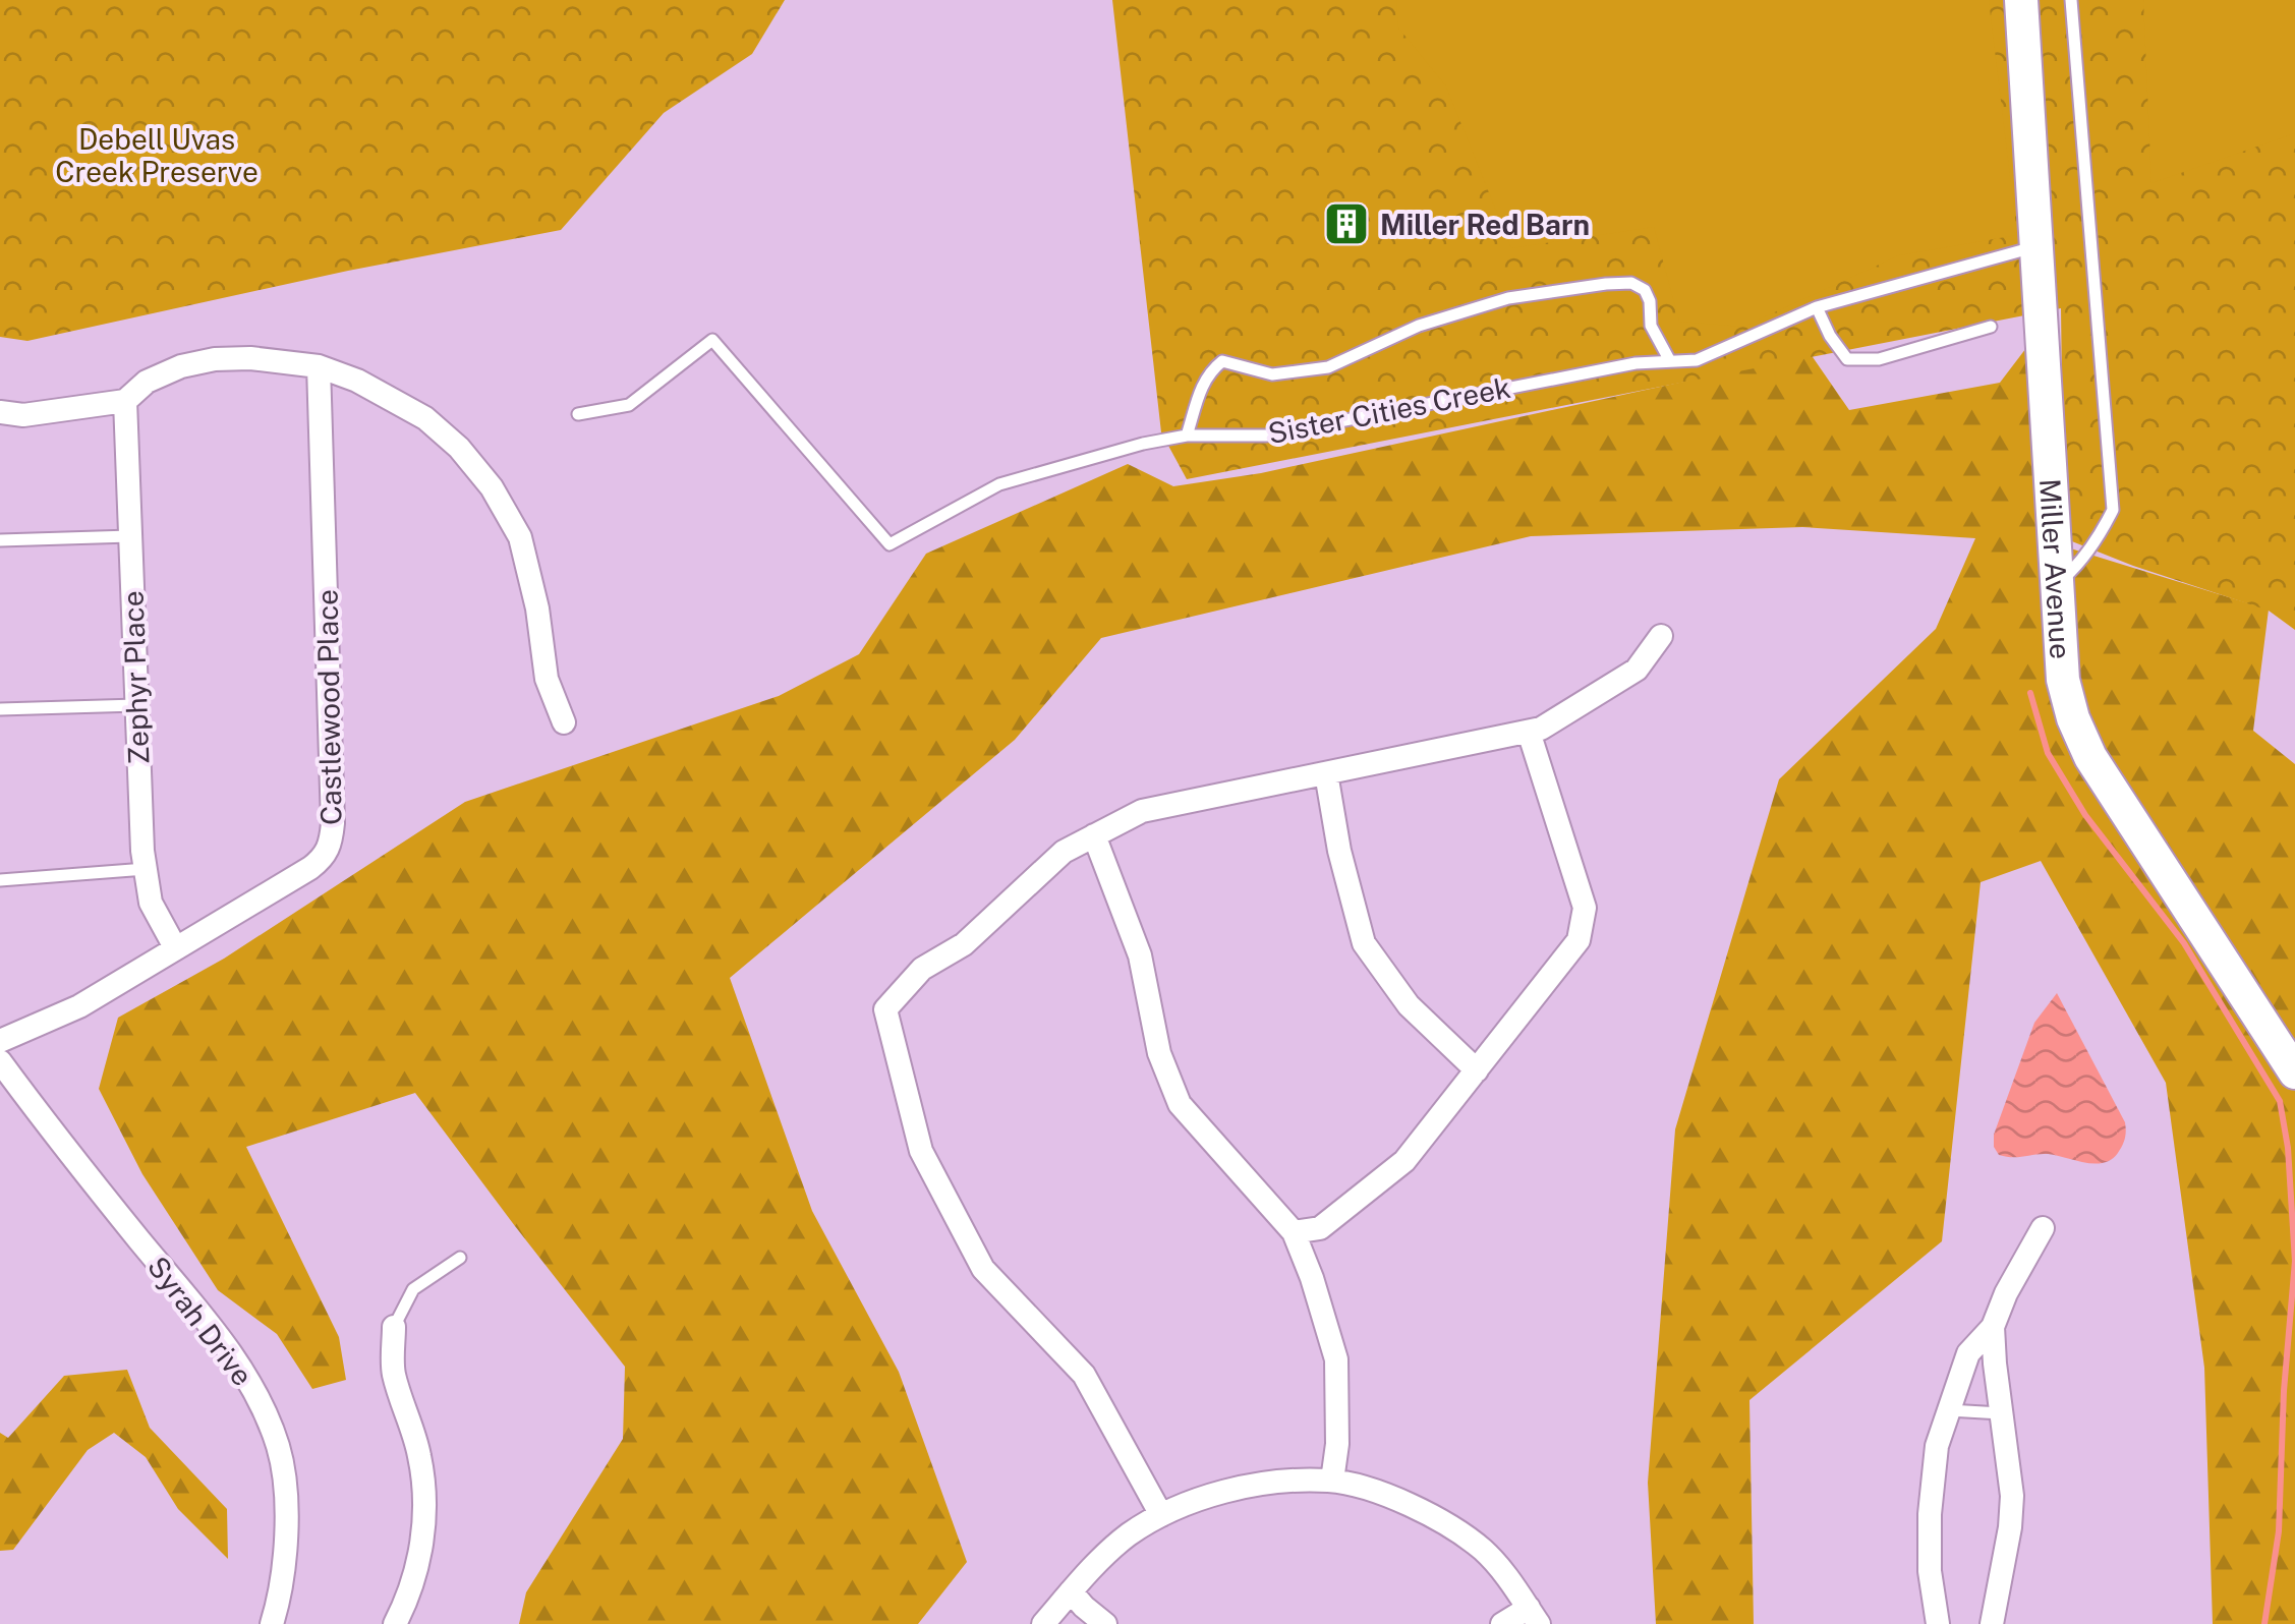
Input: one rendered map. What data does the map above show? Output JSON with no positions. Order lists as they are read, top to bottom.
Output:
{
  "streets": {
    "street": [
      "Miller Avenue",
      "Zephyr Place",
      "Castlewood Place",
      "Syrah Drive"
    ],
    "lane": ["Sister Cities Creek"]
  },
  "crossings": [
    ["Sister Cities Creek", "Miller Avenue"],
    ["Zephyr Place", "Castlewood Place"]
  ],
  "parks": ["Debell Uvas Creek Preserve"],
  "places": {
    "building": ["Miller Red Barn"]
  }
}
